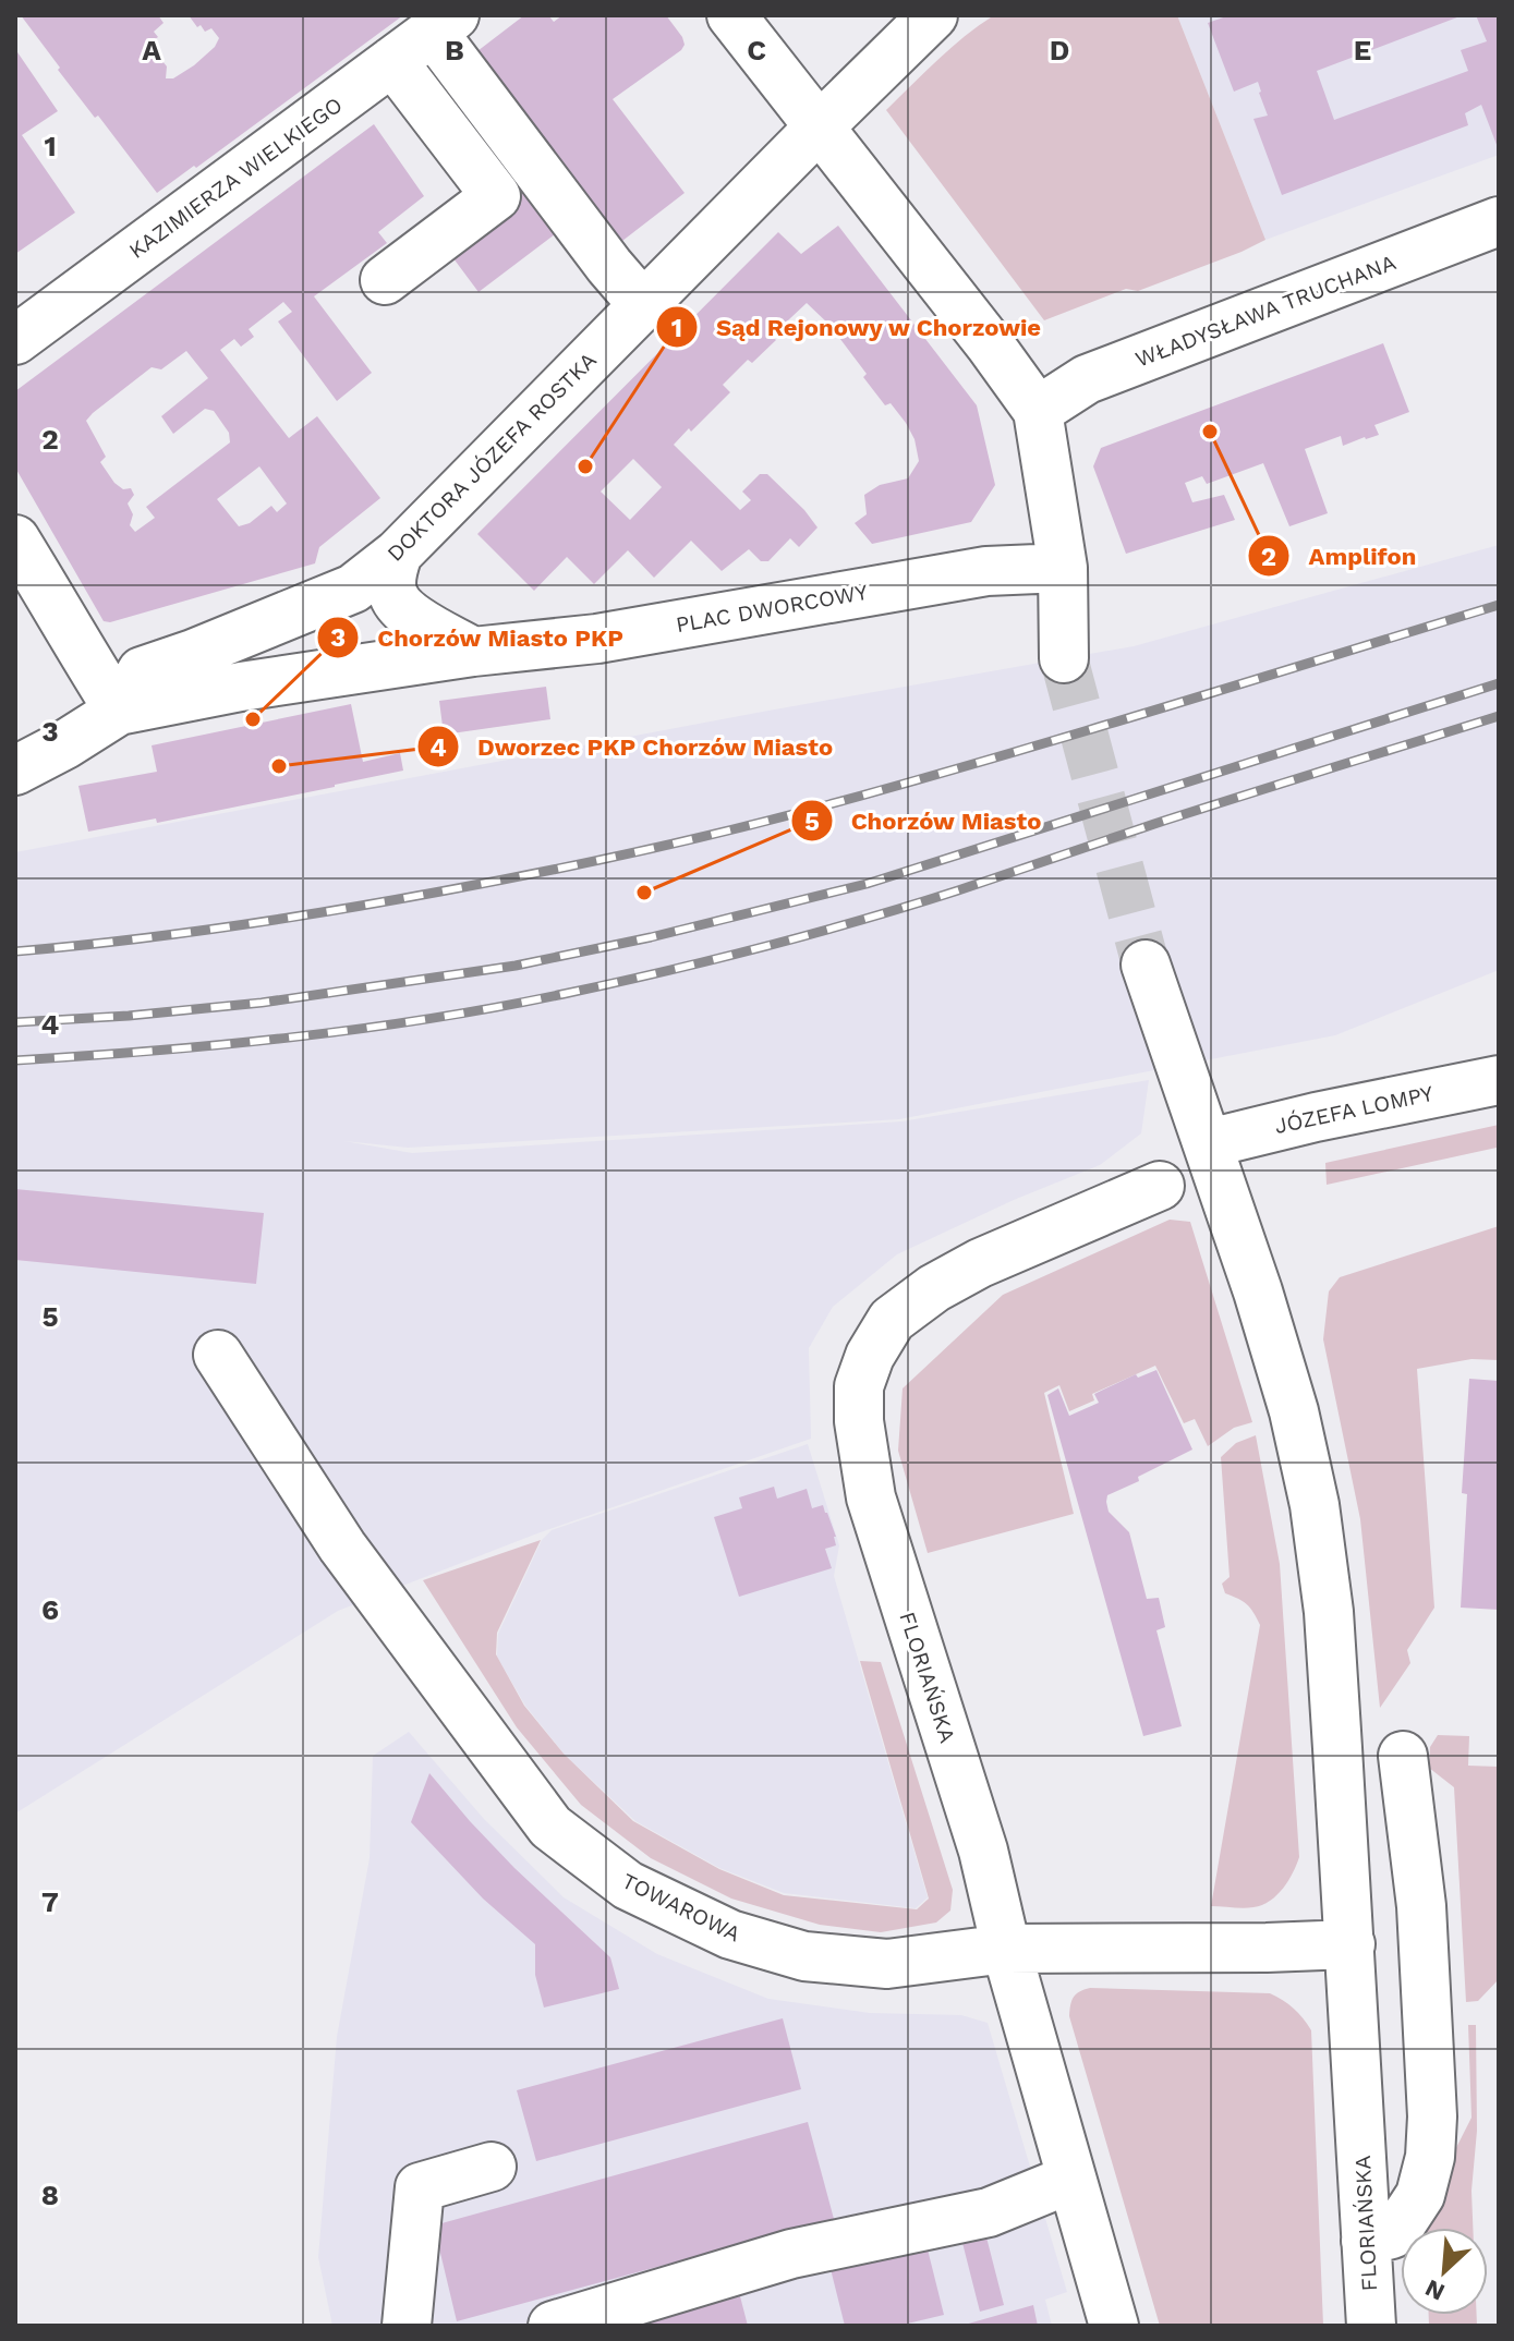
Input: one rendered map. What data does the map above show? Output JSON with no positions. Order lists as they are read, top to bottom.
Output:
{
  "streets": {
    "street": [
      "KAZIMIERZA WIELKIEGO",
      "WŁADYSŁAWA TRUCHANA",
      "DOKTORA JÓZEFA ROSTKA",
      "PLAC DWORCOWY",
      "JÓZEFA LOMPY",
      "FLORIAŃSKA",
      "TOWAROWA"
    ]
  },
  "crossings": [
    ["DOKTORA JÓZEFA ROSTKA", "PLAC DWORCOWY"],
    ["JÓZEFA LOMPY", "FLORIAŃSKA"],
    ["FLORIAŃSKA", "TOWAROWA"]
  ],
  "places": [
    "Amplifon",
    "Sąd Rejonowy w Chorzowie",
    "Chorzów Miasto PKP",
    "Dworzec PKP Chorzów Miasto",
    "Chorzów Miasto"
  ],
  "north": "bottom left",
  "grid": {
    "columns": [
      "A",
      "B",
      "C",
      "D",
      "E"
    ],
    "rows": [
      "1",
      "2",
      "3",
      "4",
      "5",
      "6",
      "7",
      "8"
    ]
  }
}
